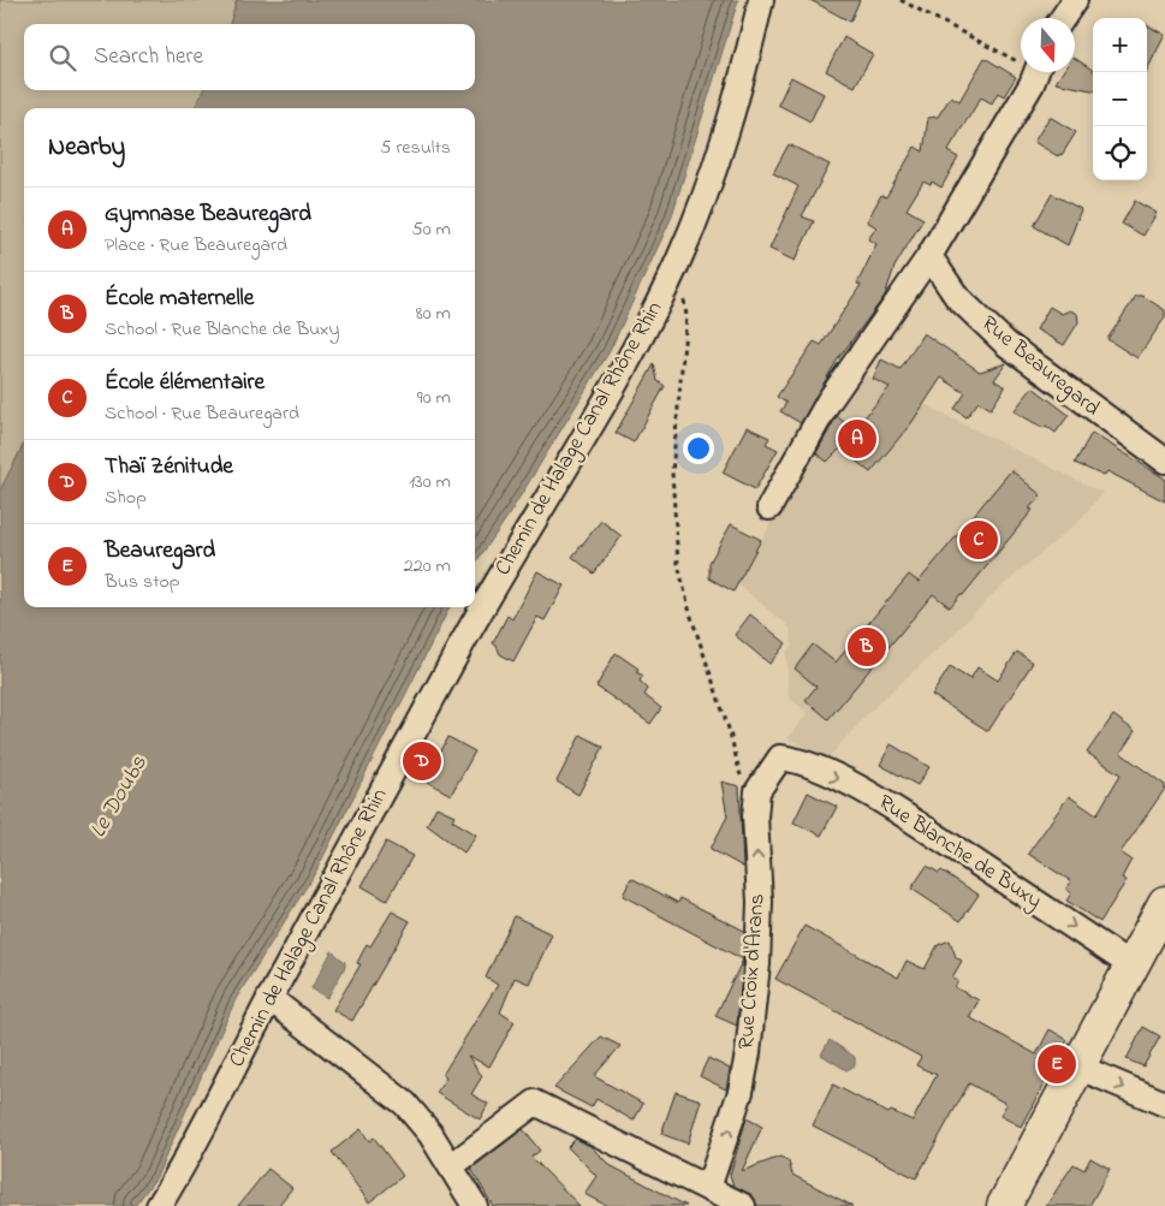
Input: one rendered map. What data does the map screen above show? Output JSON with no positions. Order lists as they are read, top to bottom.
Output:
{
  "streets": {
    "street": [
      "Rue Beauregard",
      "Chemin de Halage Canal Rhône Rhin",
      "Rue Blanche de Buxy",
      "Rue Croix d'Arans"
    ]
  },
  "crossings": [
    ["Rue Blanche de Buxy", "Rue Croix d'Arans"]
  ],
  "one_way": ["Rue Blanche de Buxy", "Rue Croix d'Arans"],
  "water": ["Le Doubs"],
  "north": "bottom",
  "page": {
    "map_buttons": ["+", "−"],
    "search": "Search here",
    "heading": ["Nearby", "5 results"],
    "list": [
      {
        "mark": "A",
        "name": "Gymnase Beauregard",
        "note": "Place · Rue Beauregard",
        "value": "50 m"
      },
      {
        "mark": "B",
        "name": "École maternelle",
        "note": "School · Rue Blanche de Buxy",
        "value": "80 m"
      },
      {
        "mark": "C",
        "name": "École élémentaire",
        "note": "School · Rue Beauregard",
        "value": "90 m"
      },
      {
        "mark": "D",
        "name": "Thaï Zénitude",
        "note": "Shop",
        "value": "130 m"
      },
      {
        "mark": "E",
        "name": "Beauregard",
        "note": "Bus stop",
        "value": "220 m"
      }
    ],
    "pins": [
      "A",
      "C",
      "B",
      "D",
      "E"
    ]
  }
}
